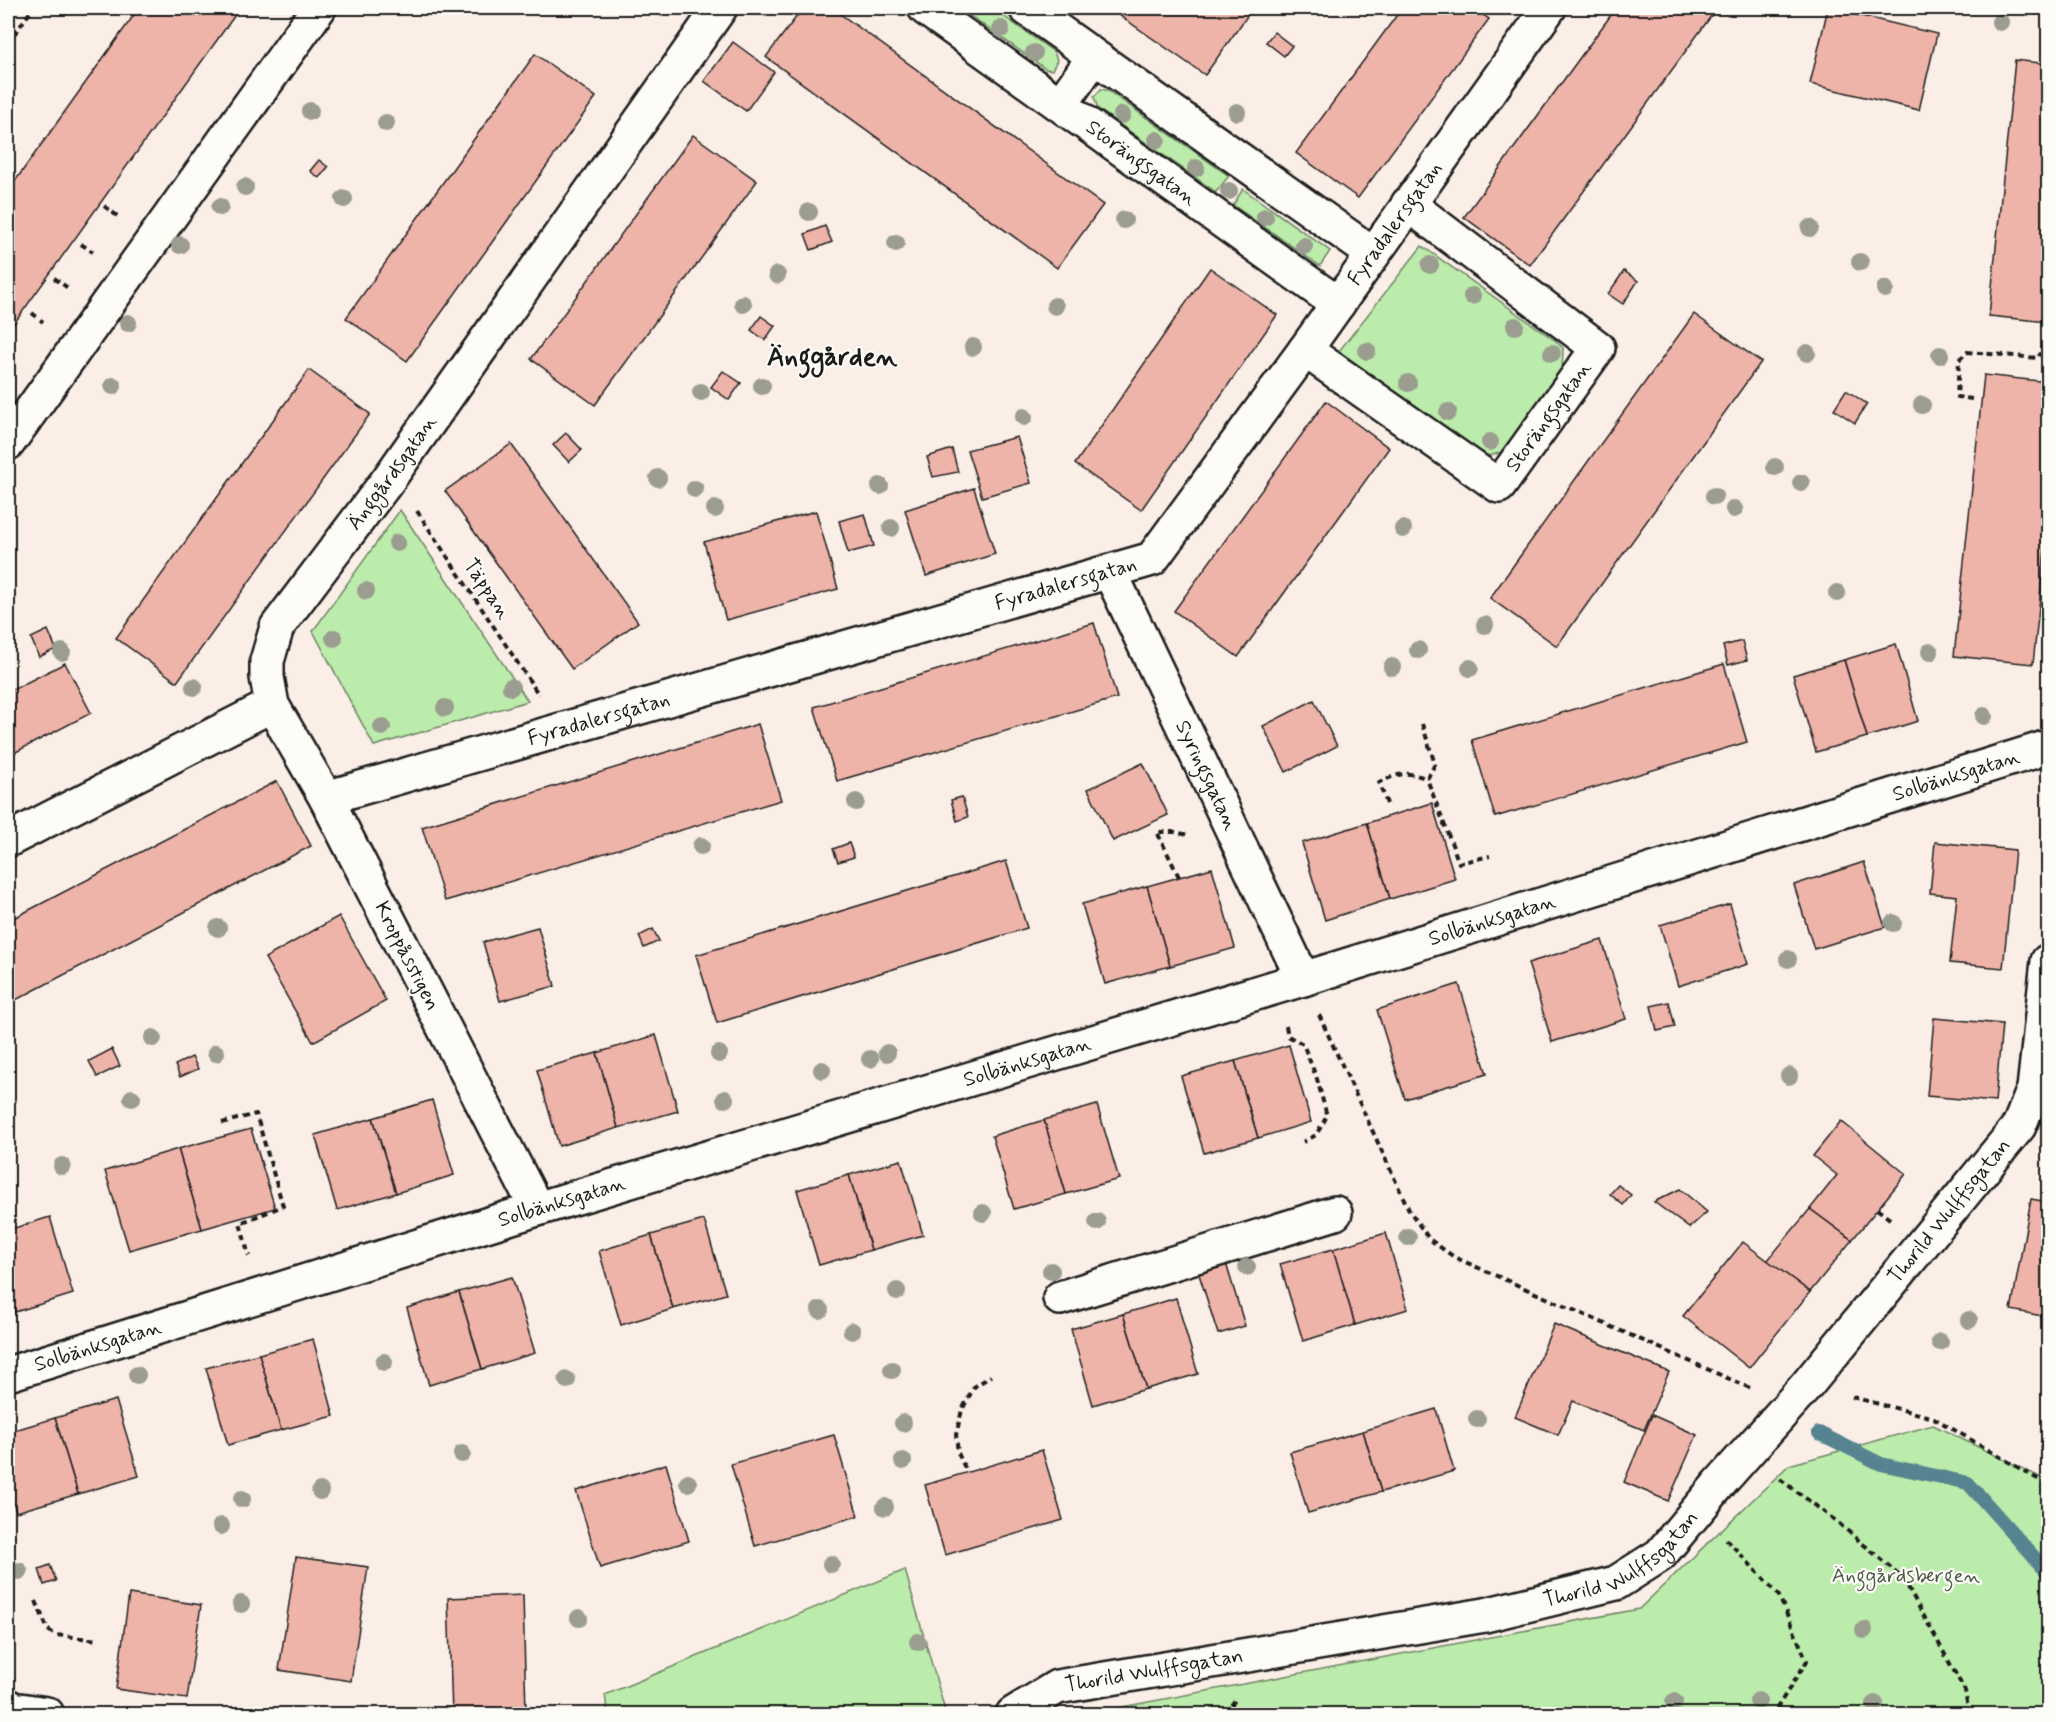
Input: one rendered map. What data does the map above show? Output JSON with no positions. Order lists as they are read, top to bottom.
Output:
{
  "streets": {
    "street": [
      "Storängsgatan",
      "Fyradalersgatan",
      "Änggårdsgatan",
      "Syringsgatan",
      "Solbänksgatan",
      "Kroppåsstigen",
      "Thorild Wulffsgatan"
    ],
    "path": ["Täppan"]
  },
  "crossings": [
    ["Storängsgatan", "Fyradalersgatan"],
    ["Fyradalersgatan", "Syringsgatan"],
    ["Fyradalersgatan", "Kroppåsstigen"],
    ["Änggårdsgatan", "Kroppåsstigen"],
    ["Syringsgatan", "Solbänksgatan"],
    ["Solbänksgatan", "Kroppåsstigen"]
  ],
  "districts": ["Änggården"],
  "parks": ["Änggårdsbergen"]
}
